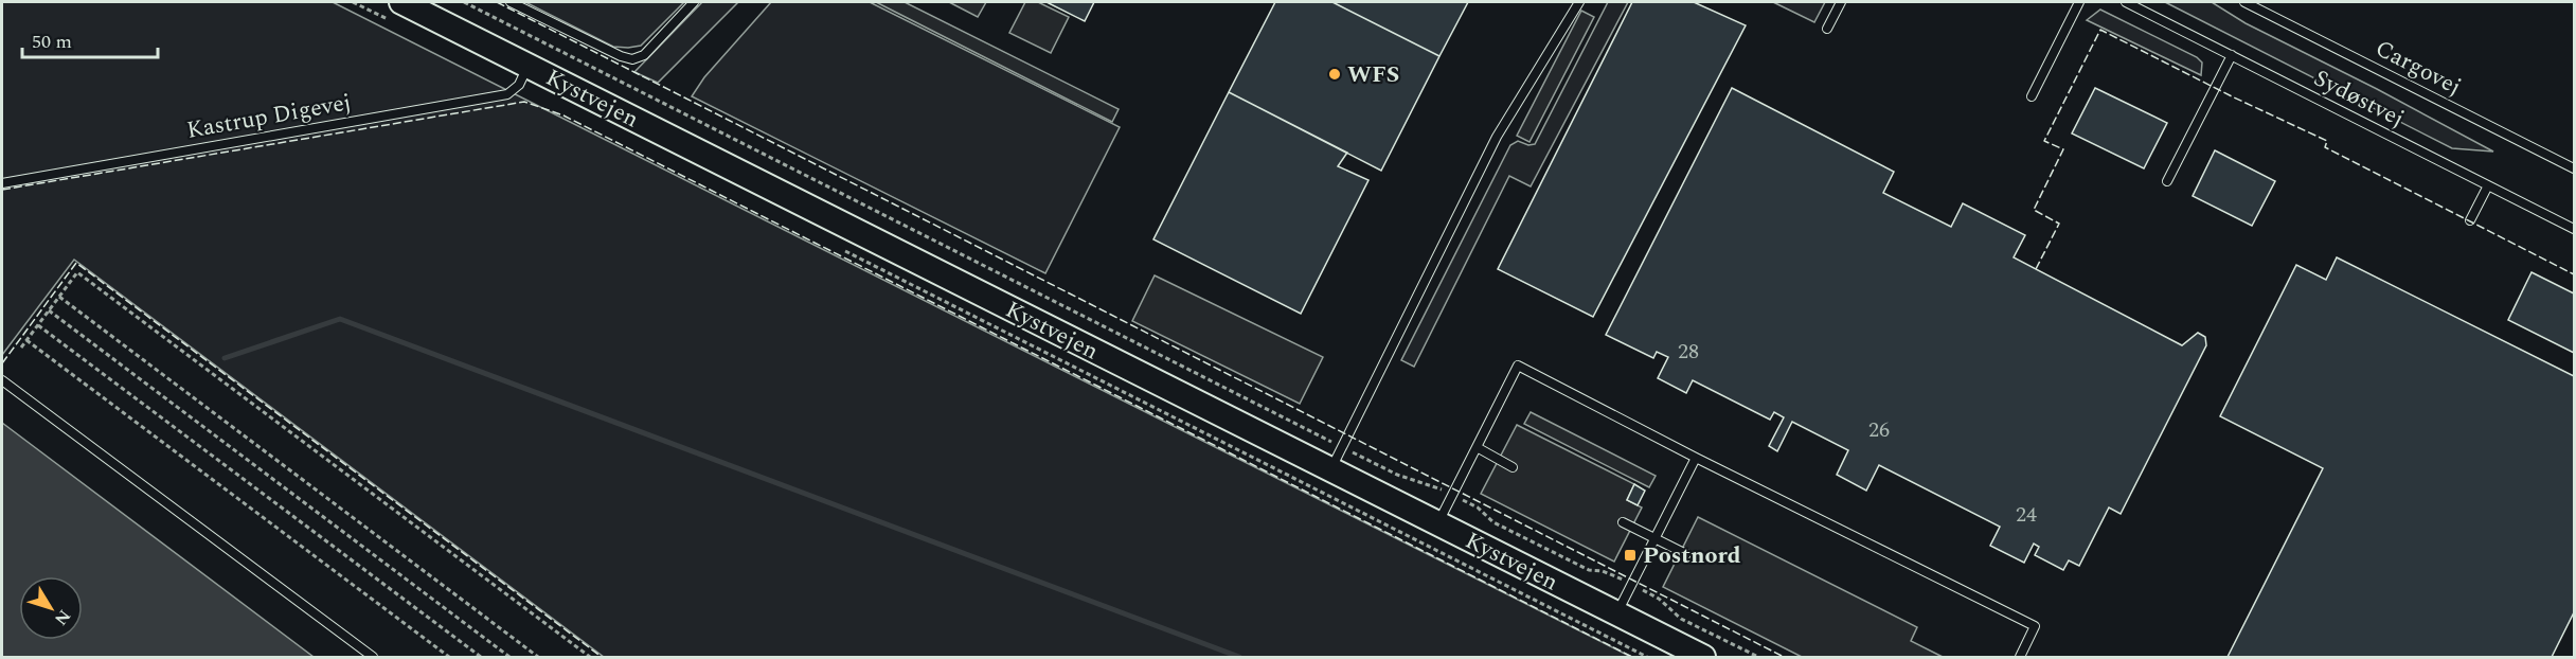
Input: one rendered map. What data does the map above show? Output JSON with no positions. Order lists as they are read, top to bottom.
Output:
{
  "streets": {
    "street": ["Kystvejen"],
    "lane": ["Cargovej", "Sydøstvej", "Kastrup Digevej"]
  },
  "crossings": [
    ["Kystvejen", "Kastrup Digevej"]
  ],
  "places": {
    "other": ["WFS"],
    "transit": ["Postnord"]
  },
  "house_numbers": ["28", "26", "24"],
  "scale_bar": "50 m",
  "north": "bottom right"
}
